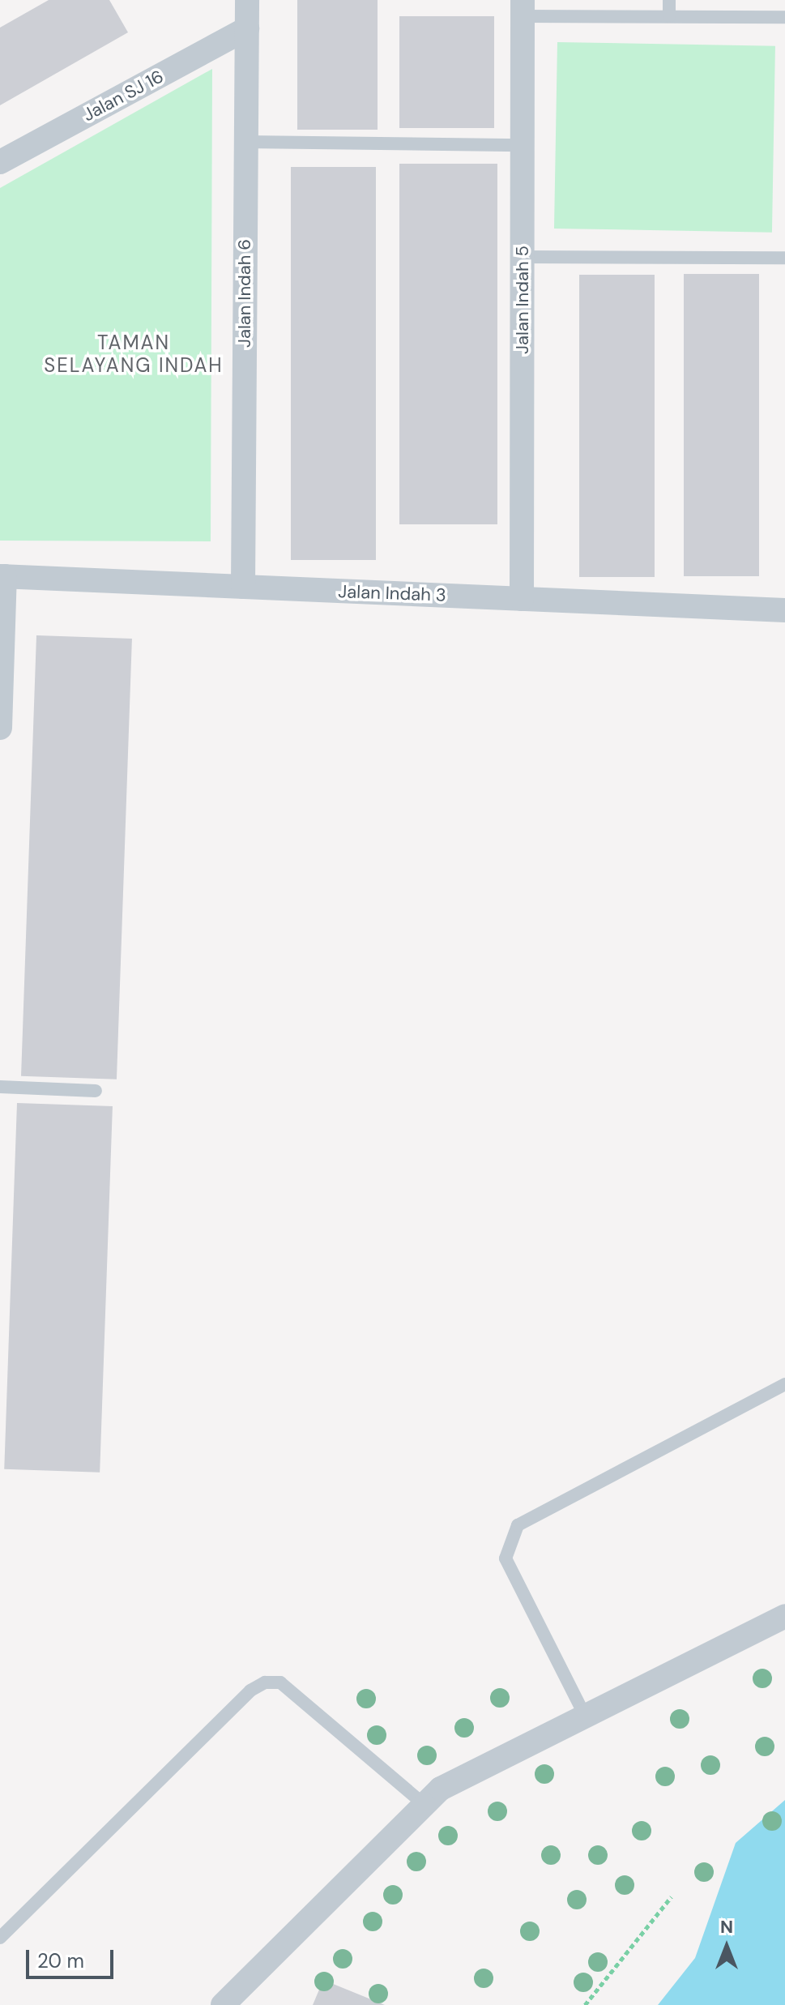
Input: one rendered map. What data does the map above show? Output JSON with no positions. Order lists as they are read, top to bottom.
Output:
{
  "streets": {
    "street": [
      "Jalan SJ 16",
      "Jalan Indah 6",
      "Jalan Indah 5",
      "Jalan Indah 3"
    ]
  },
  "crossings": [
    ["Jalan SJ 16", "Jalan Indah 6"],
    ["Jalan Indah 6", "Jalan Indah 3"],
    ["Jalan Indah 5", "Jalan Indah 3"]
  ],
  "districts": ["TAMAN SELAYANG INDAH"],
  "scale_bar": "20 m",
  "north": "top"
}
